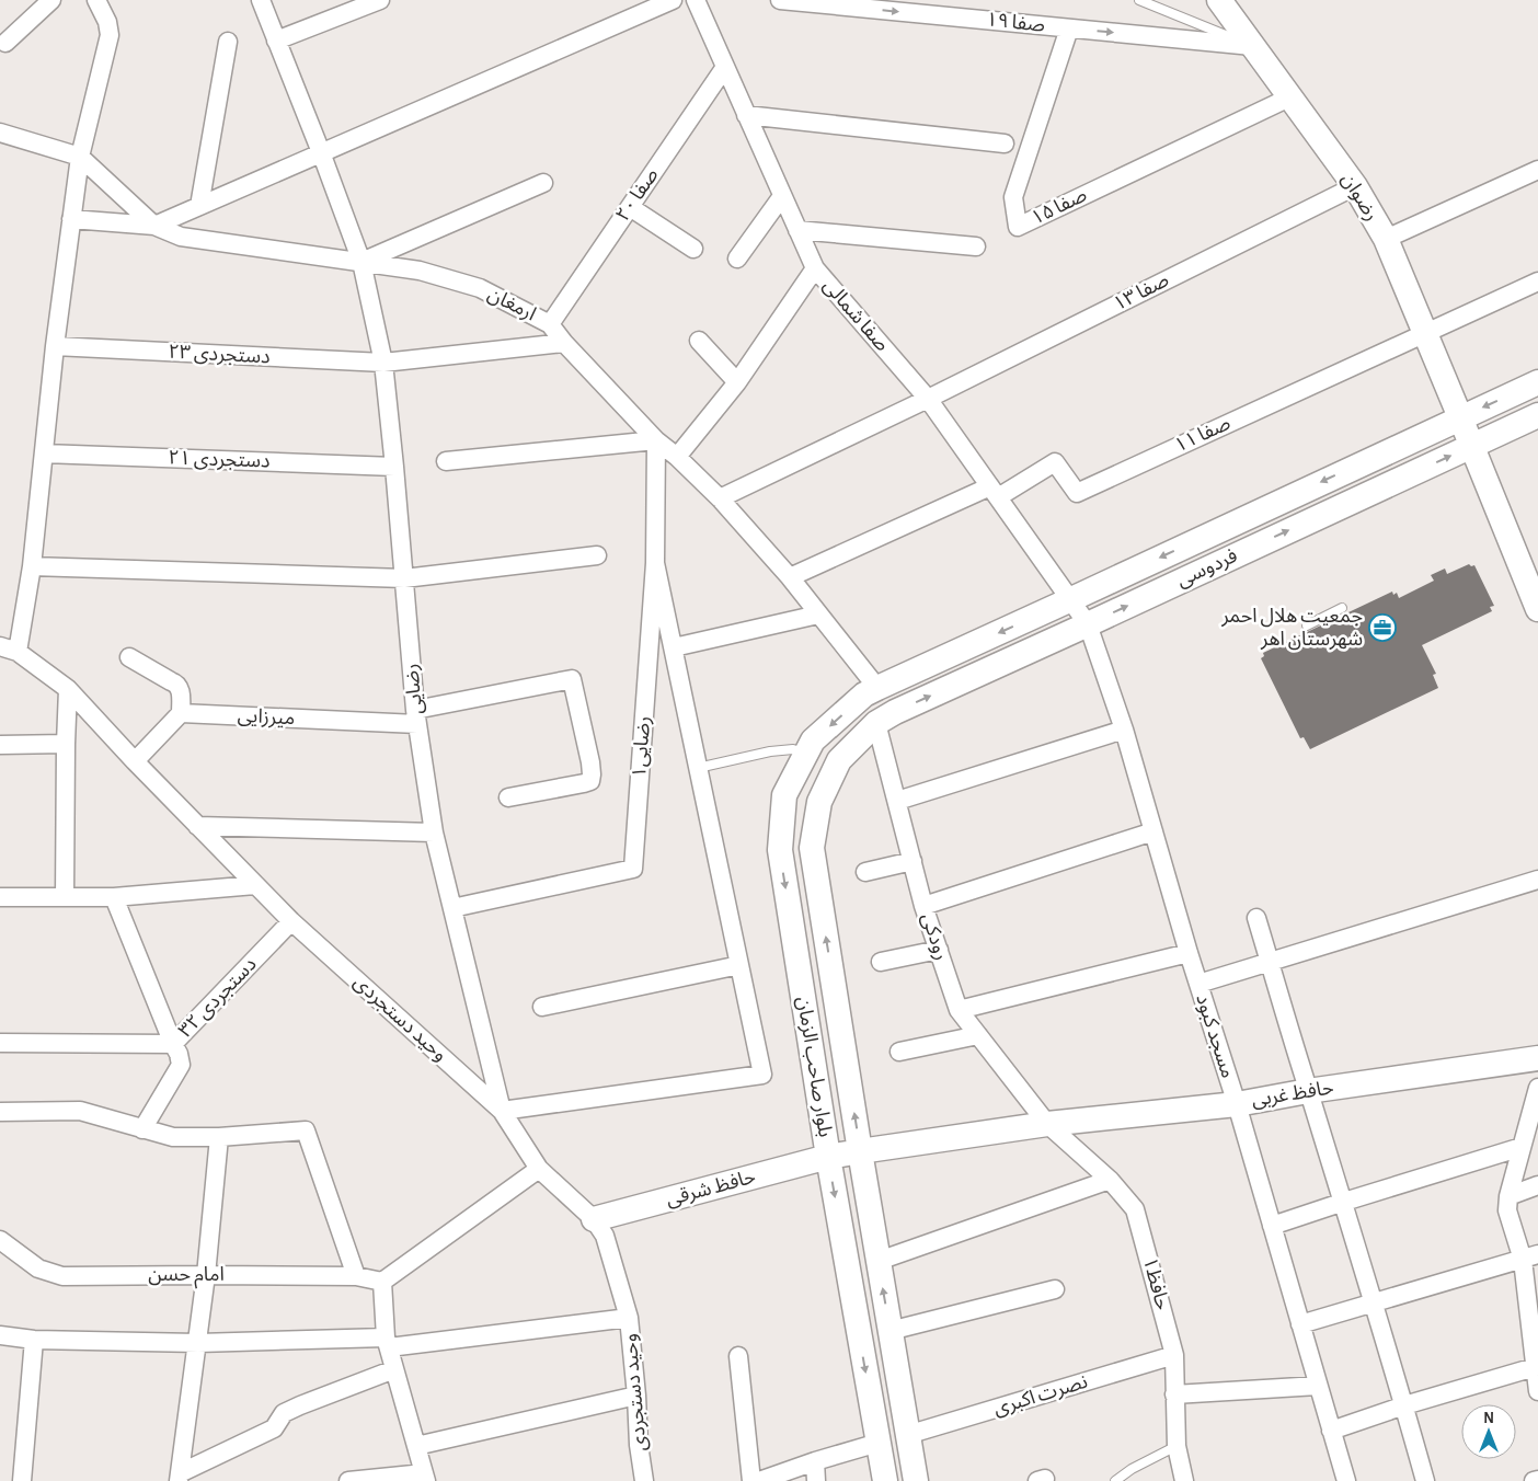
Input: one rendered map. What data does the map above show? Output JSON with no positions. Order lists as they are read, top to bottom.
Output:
{
  "streets": {
    "main road": [
      "رضوان",
      "فردوسی",
      "بلوار صاحب الزمان",
      "حافظ غربی",
      "حافظ شرقی"
    ],
    "street": [
      "صفا ۱۹",
      "صفا ۲۰",
      "صفا ۱۵",
      "صفا ۱۳",
      "ارمغان",
      "صفا شمالی",
      "دستجردی ۲۳",
      "صفا ۱۱",
      "دستجردی ۲۱",
      "رضایی",
      "میرزایی",
      "رضایی۱",
      "رودکی",
      "دستجردی ۳۲",
      "وحید دستجردی",
      "مسجد کبود",
      "امام حسن",
      "حافظ۱",
      "نصرت اکبری"
    ]
  },
  "crossings": [
    ["صفا ۱۹", "رضوان"],
    ["صفا ۱۹", "صفا ۱۵"],
    ["صفا ۲۰", "ارمغان"],
    ["صفا ۲۰", "صفا شمالی"],
    ["رضوان", "صفا ۱۵"],
    ["رضوان", "صفا ۱۳"],
    ["رضوان", "صفا ۱۱"],
    ["رضوان", "فردوسی"],
    ["صفا ۱۳", "ارمغان"],
    ["صفا ۱۳", "صفا شمالی"],
    ["ارمغان", "دستجردی ۲۳"],
    ["ارمغان", "فردوسی"],
    ["ارمغان", "رضایی"],
    ["ارمغان", "رضایی۱"],
    ["ارمغان", "بلوار صاحب الزمان"],
    ["صفا شمالی", "صفا ۱۱"],
    ["صفا شمالی", "فردوسی"],
    ["صفا شمالی", "مسجد کبود"],
    ["دستجردی ۲۳", "رضایی"],
    ["دستجردی ۲۱", "رضایی"],
    ["فردوسی", "رودکی"],
    ["فردوسی", "مسجد کبود"],
    ["فردوسی", "بلوار صاحب الزمان"],
    ["رضایی", "میرزایی"],
    ["رضایی", "رضایی۱"],
    ["رضایی", "وحید دستجردی"],
    ["رودکی", "بلوار صاحب الزمان"],
    ["رودکی", "حافظ غربی"],
    ["رودکی", "حافظ۱"],
    ["دستجردی ۳۲", "وحید دستجردی"],
    ["وحید دستجردی", "حافظ شرقی"],
    ["مسجد کبود", "حافظ غربی"],
    ["بلوار صاحب الزمان", "حافظ شرقی"],
    ["بلوار صاحب الزمان", "نصرت اکبری"],
    ["حافظ غربی", "حافظ۱"],
    ["حافظ۱", "نصرت اکبری"]
  ],
  "places": {
    "office": ["جمعیت هلال احمر شهرستان اهر"]
  },
  "north": "top"
}
